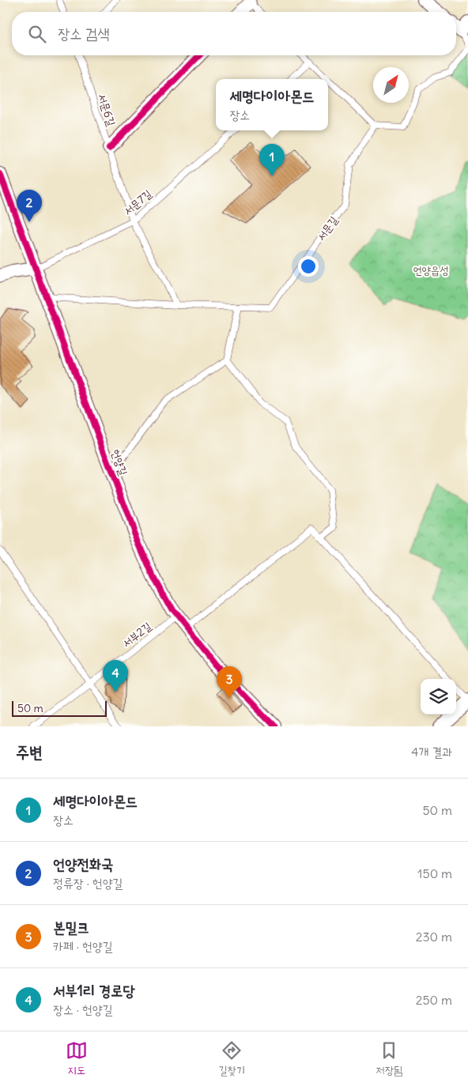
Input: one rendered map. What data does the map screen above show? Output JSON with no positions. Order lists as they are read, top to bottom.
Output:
{
  "streets": {
    "street": ["헌양길"],
    "lane": [
      "서문6길",
      "서문7길",
      "서문길",
      "서부2길"
    ]
  },
  "crossings": [
    ["서문6길", "서문7길"],
    ["서문6길", "서문길"],
    ["서문7길", "헌양길"],
    ["서문길", "헌양길"],
    ["헌양길", "서부2길"]
  ],
  "parks": ["언양읍성"],
  "scale_bar": "50 m",
  "north": "top right",
  "page": {
    "search": "장소 검색",
    "popup": ["세명다이아몬드", "장소"],
    "pins": [
      "1",
      "2",
      "4",
      "3"
    ],
    "scale": "50 m",
    "heading": ["주변", "4개 결과"],
    "list": [
      {
        "mark": "1",
        "name": "세명다이아몬드",
        "note": "장소",
        "value": "50 m"
      },
      {
        "mark": "2",
        "name": "언양전화국",
        "note": "정류장 · 헌양길",
        "value": "150 m"
      },
      {
        "mark": "3",
        "name": "본밀크",
        "note": "카페 · 헌양길",
        "value": "230 m"
      },
      {
        "mark": "4",
        "name": "서부1리 경로당",
        "note": "장소 · 헌양길",
        "value": "250 m"
      }
    ],
    "nav": ["지도", "길찾기", "저장됨"]
  }
}
